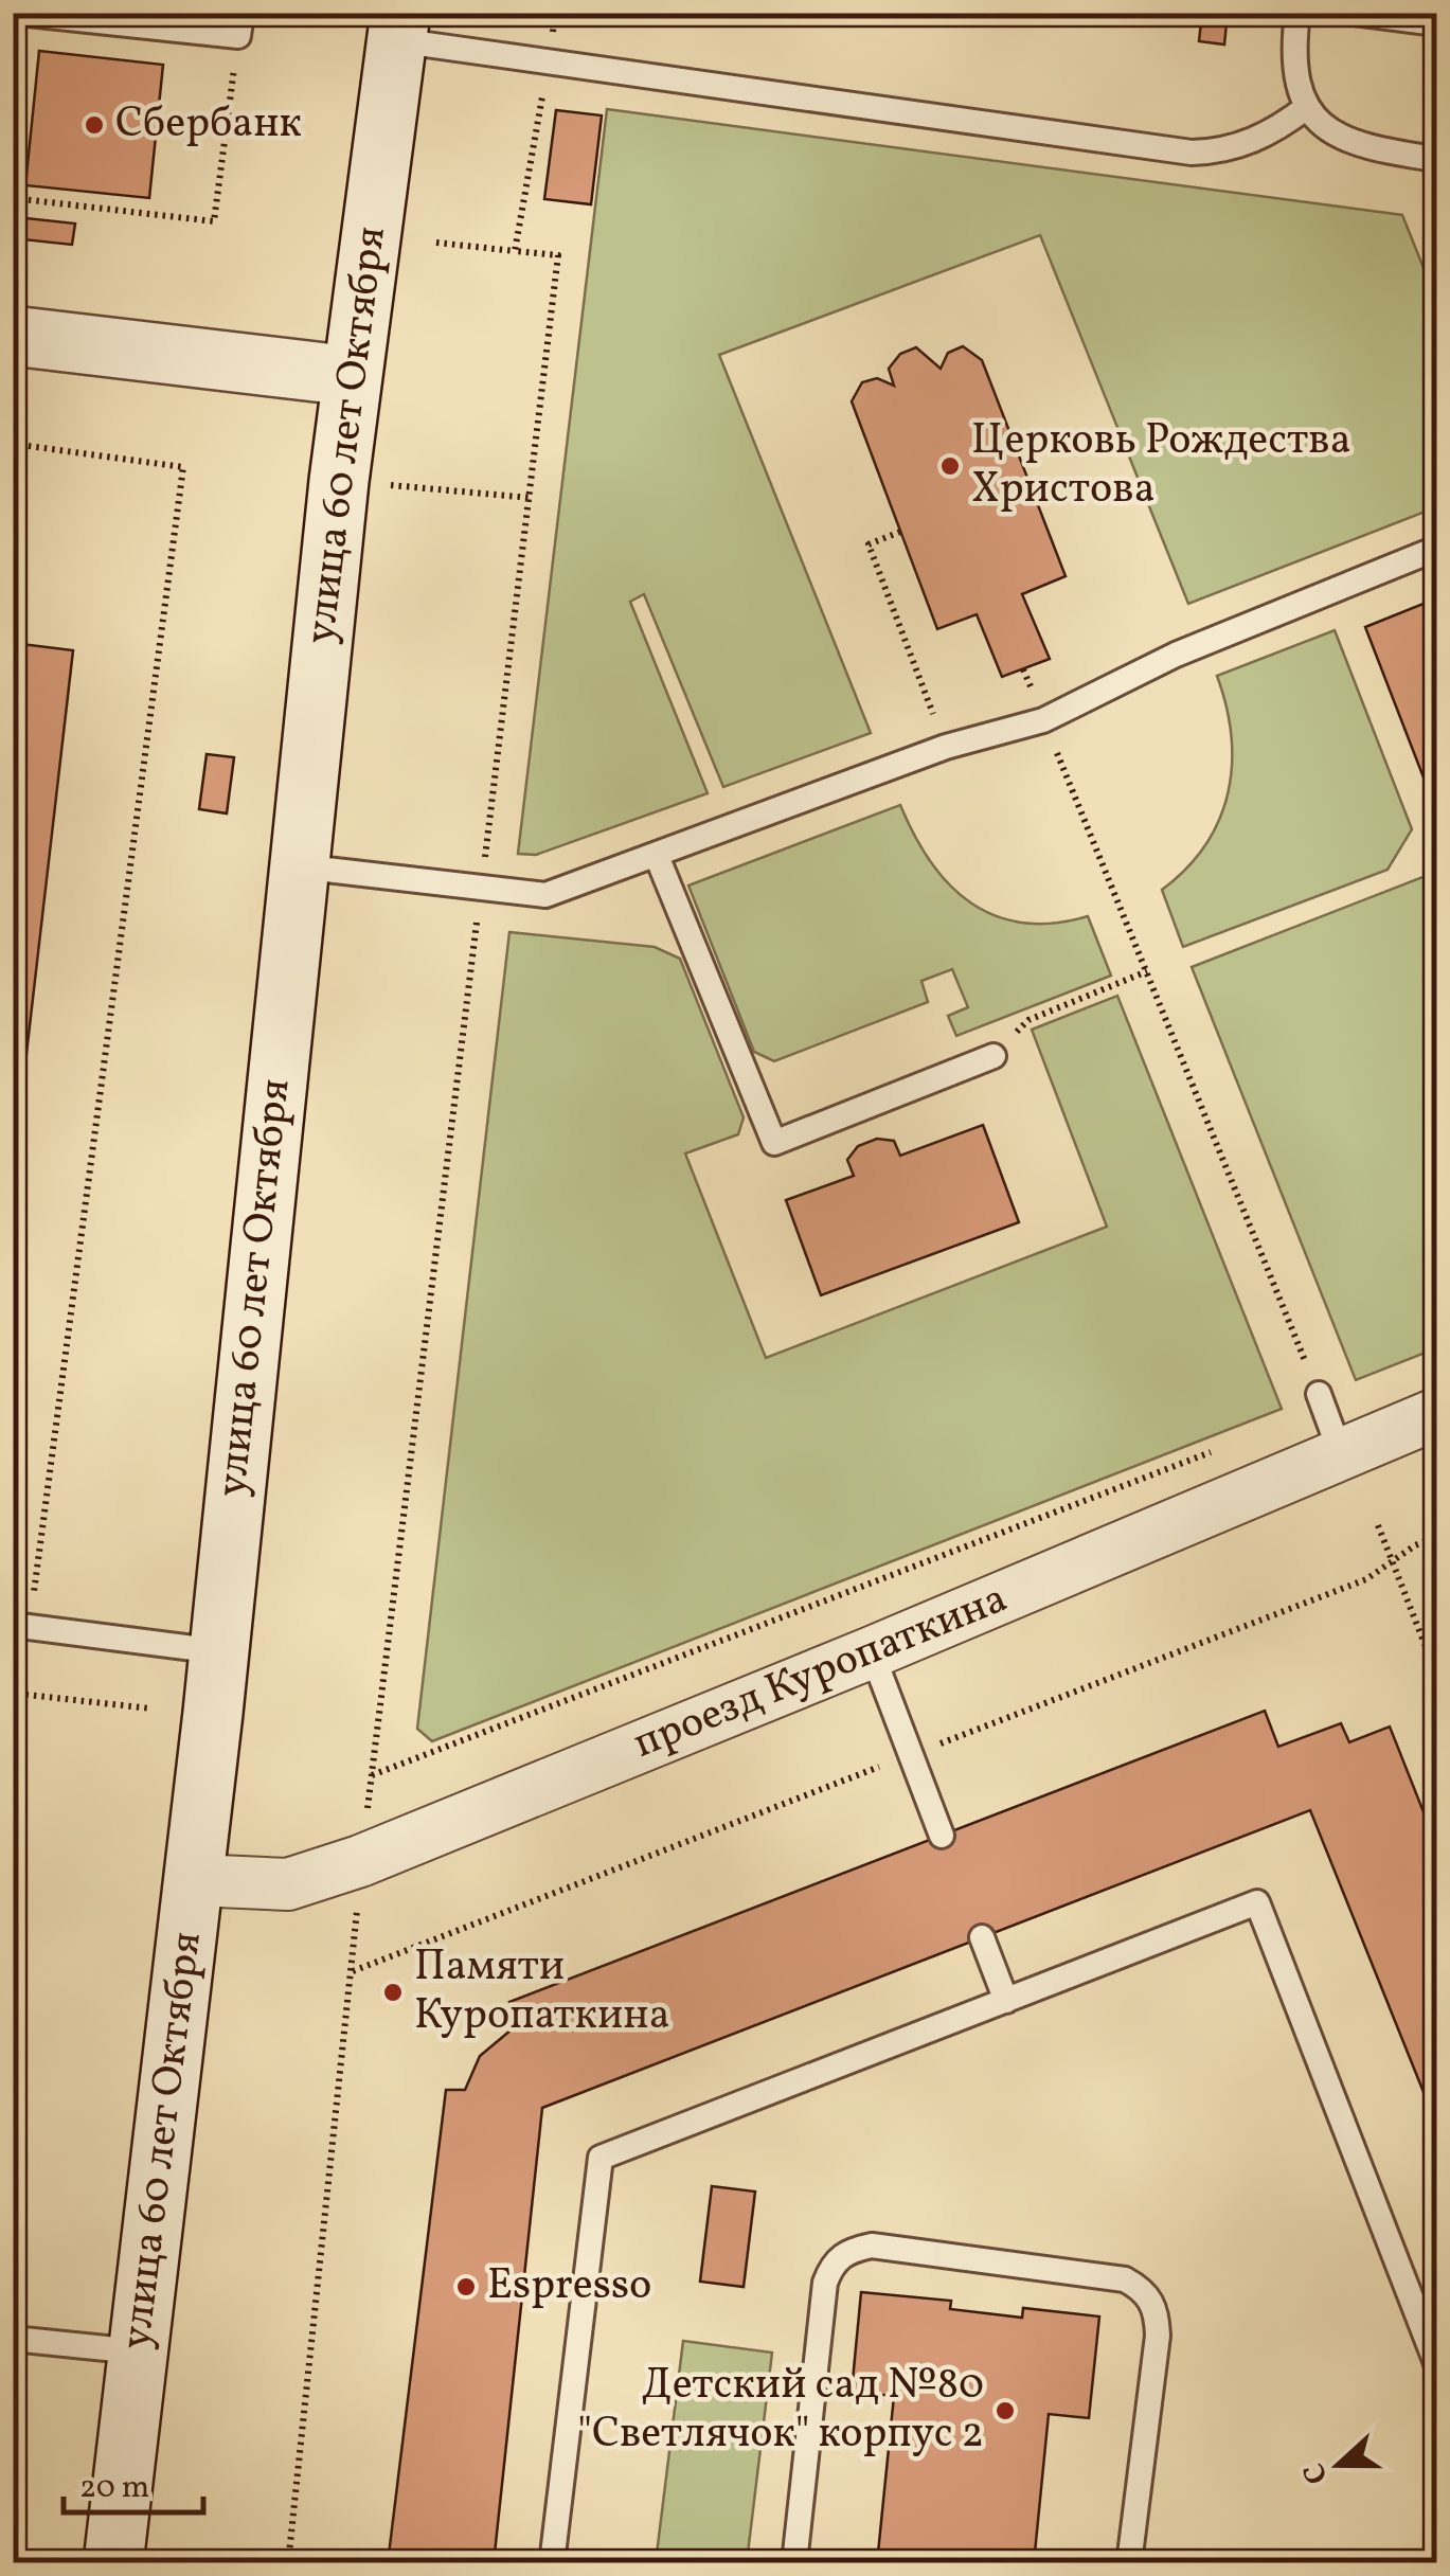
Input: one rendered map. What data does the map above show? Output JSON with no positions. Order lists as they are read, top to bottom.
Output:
{
  "streets": {
    "main road": ["улица 60 лет Октября"],
    "street": ["проезд Куропаткина"]
  },
  "crossings": [
    ["улица 60 лет Октября", "проезд Куропаткина"]
  ],
  "places": [
    "Сбербанк",
    "Церковь Рождества Христова",
    "Памяти Куропаткина",
    "Espresso",
    "Детский сад №80 \"Светлячок\" корпус 2"
  ],
  "scale_bar": "20 m",
  "north": "left"
}
